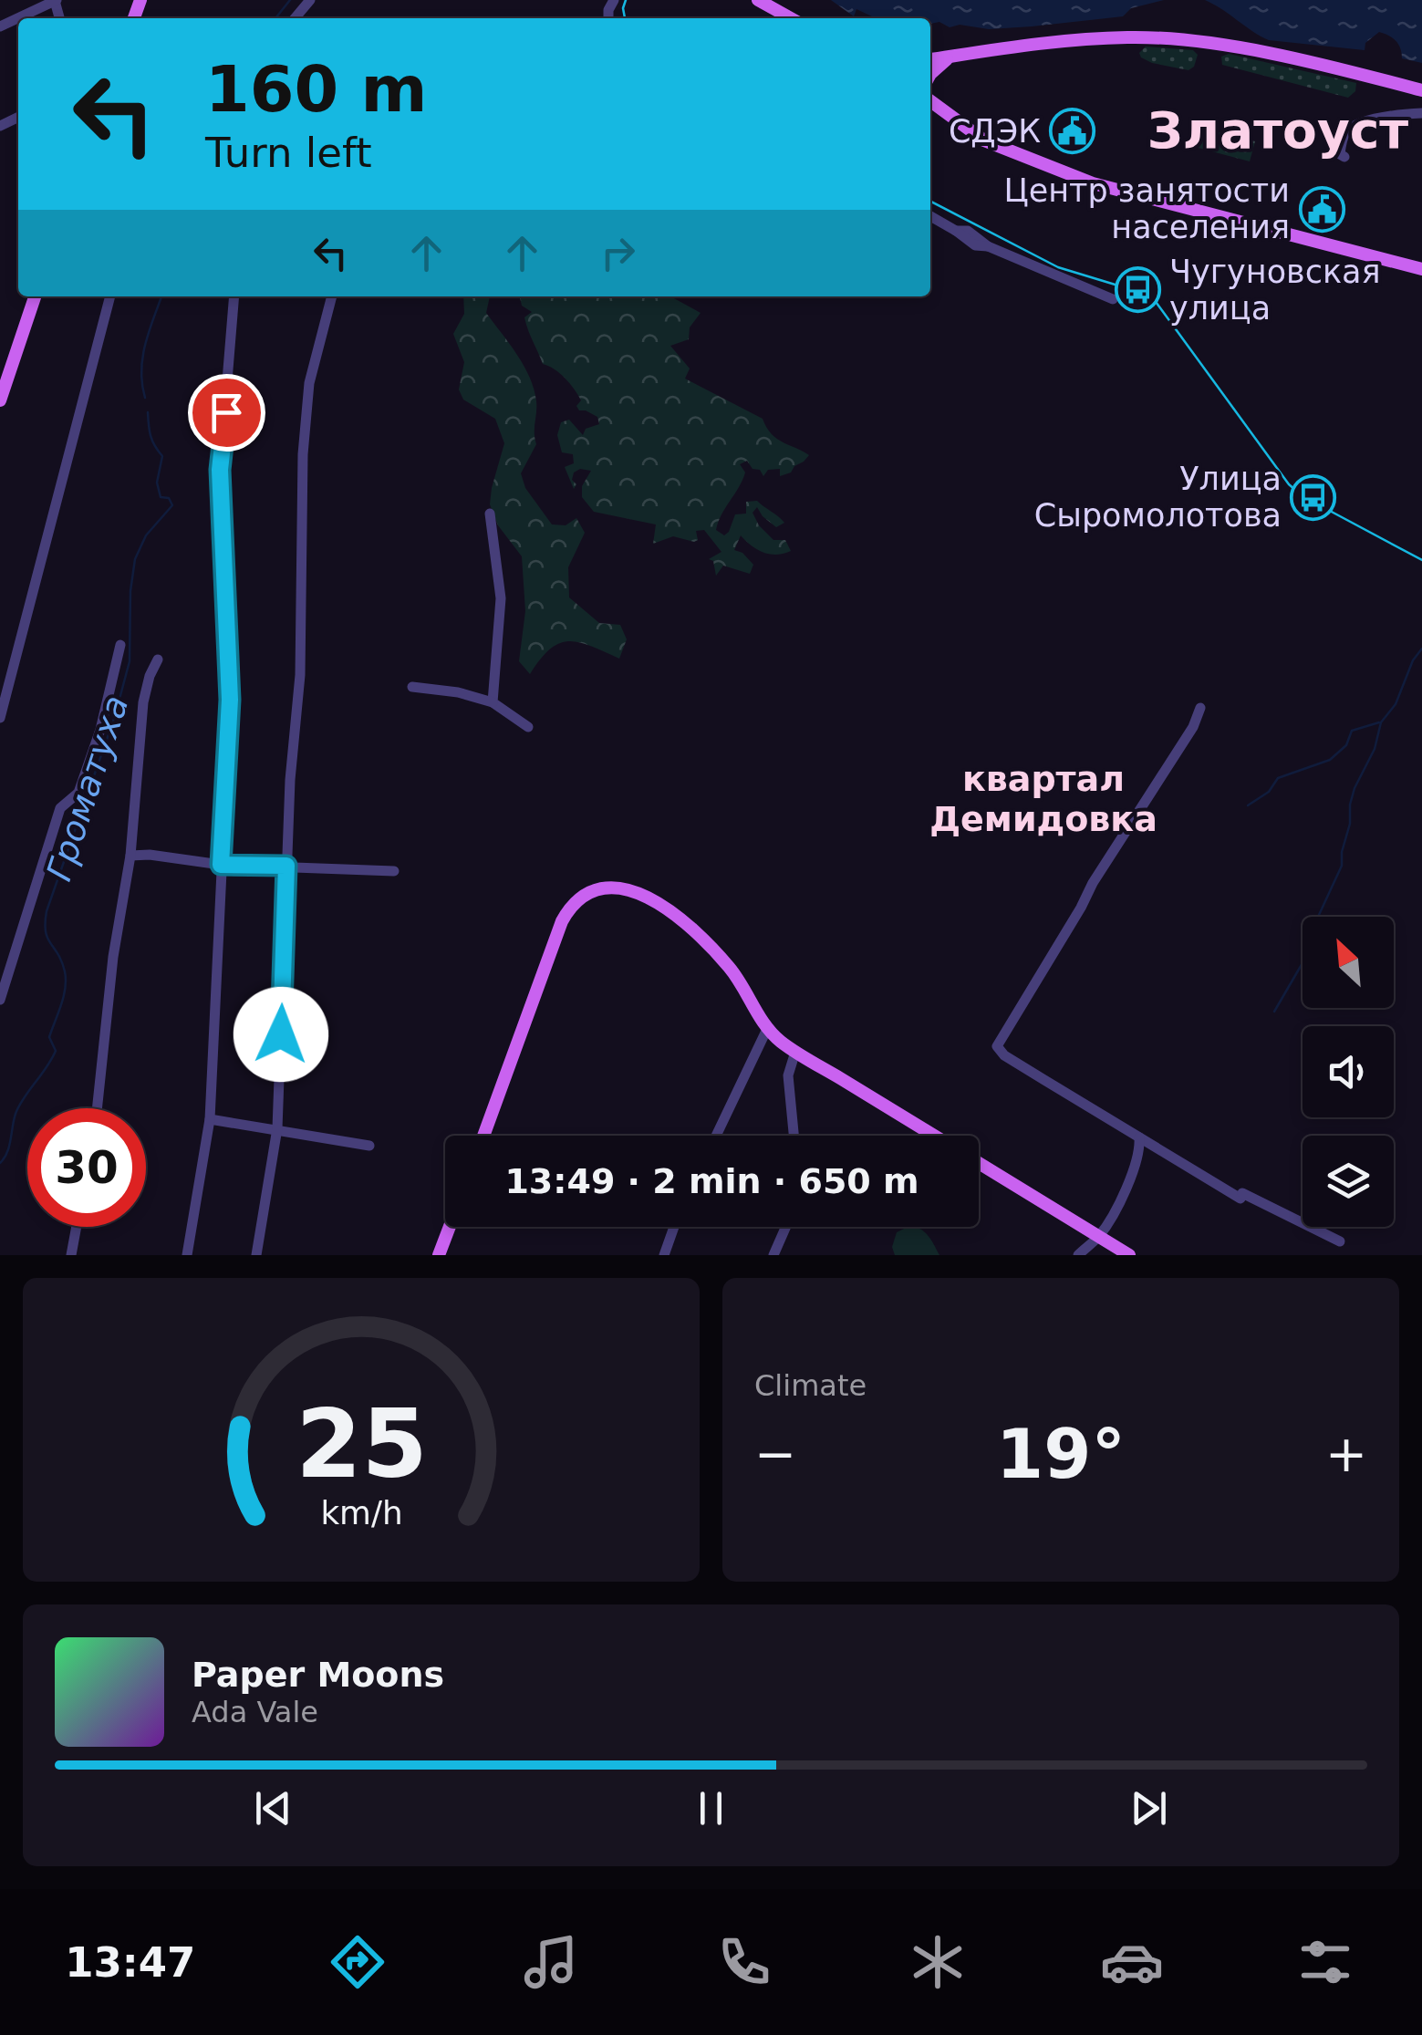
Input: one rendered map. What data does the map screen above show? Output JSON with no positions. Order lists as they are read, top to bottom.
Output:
{
  "districts": ["Златоуст", "квартал Демидовка"],
  "water": ["Громатуха"],
  "places": {
    "public building": ["СДЭК", "Центр занятости населения"],
    "bus stop": ["Чугуновская улица", "Улица Сыромолотова"]
  },
  "north": "top left",
  "page": {
    "turn": ["160 m", "Turn left"],
    "limit": "30",
    "trip": "13:49 · 2 min · 650 m",
    "tile": "Climate",
    "heat": ["−", "19°", "+"],
    "song": ["Paper Moons", "Ada Vale"],
    "tabs": "13:47",
    "gauge": ["25", "km/h"]
  }
}
